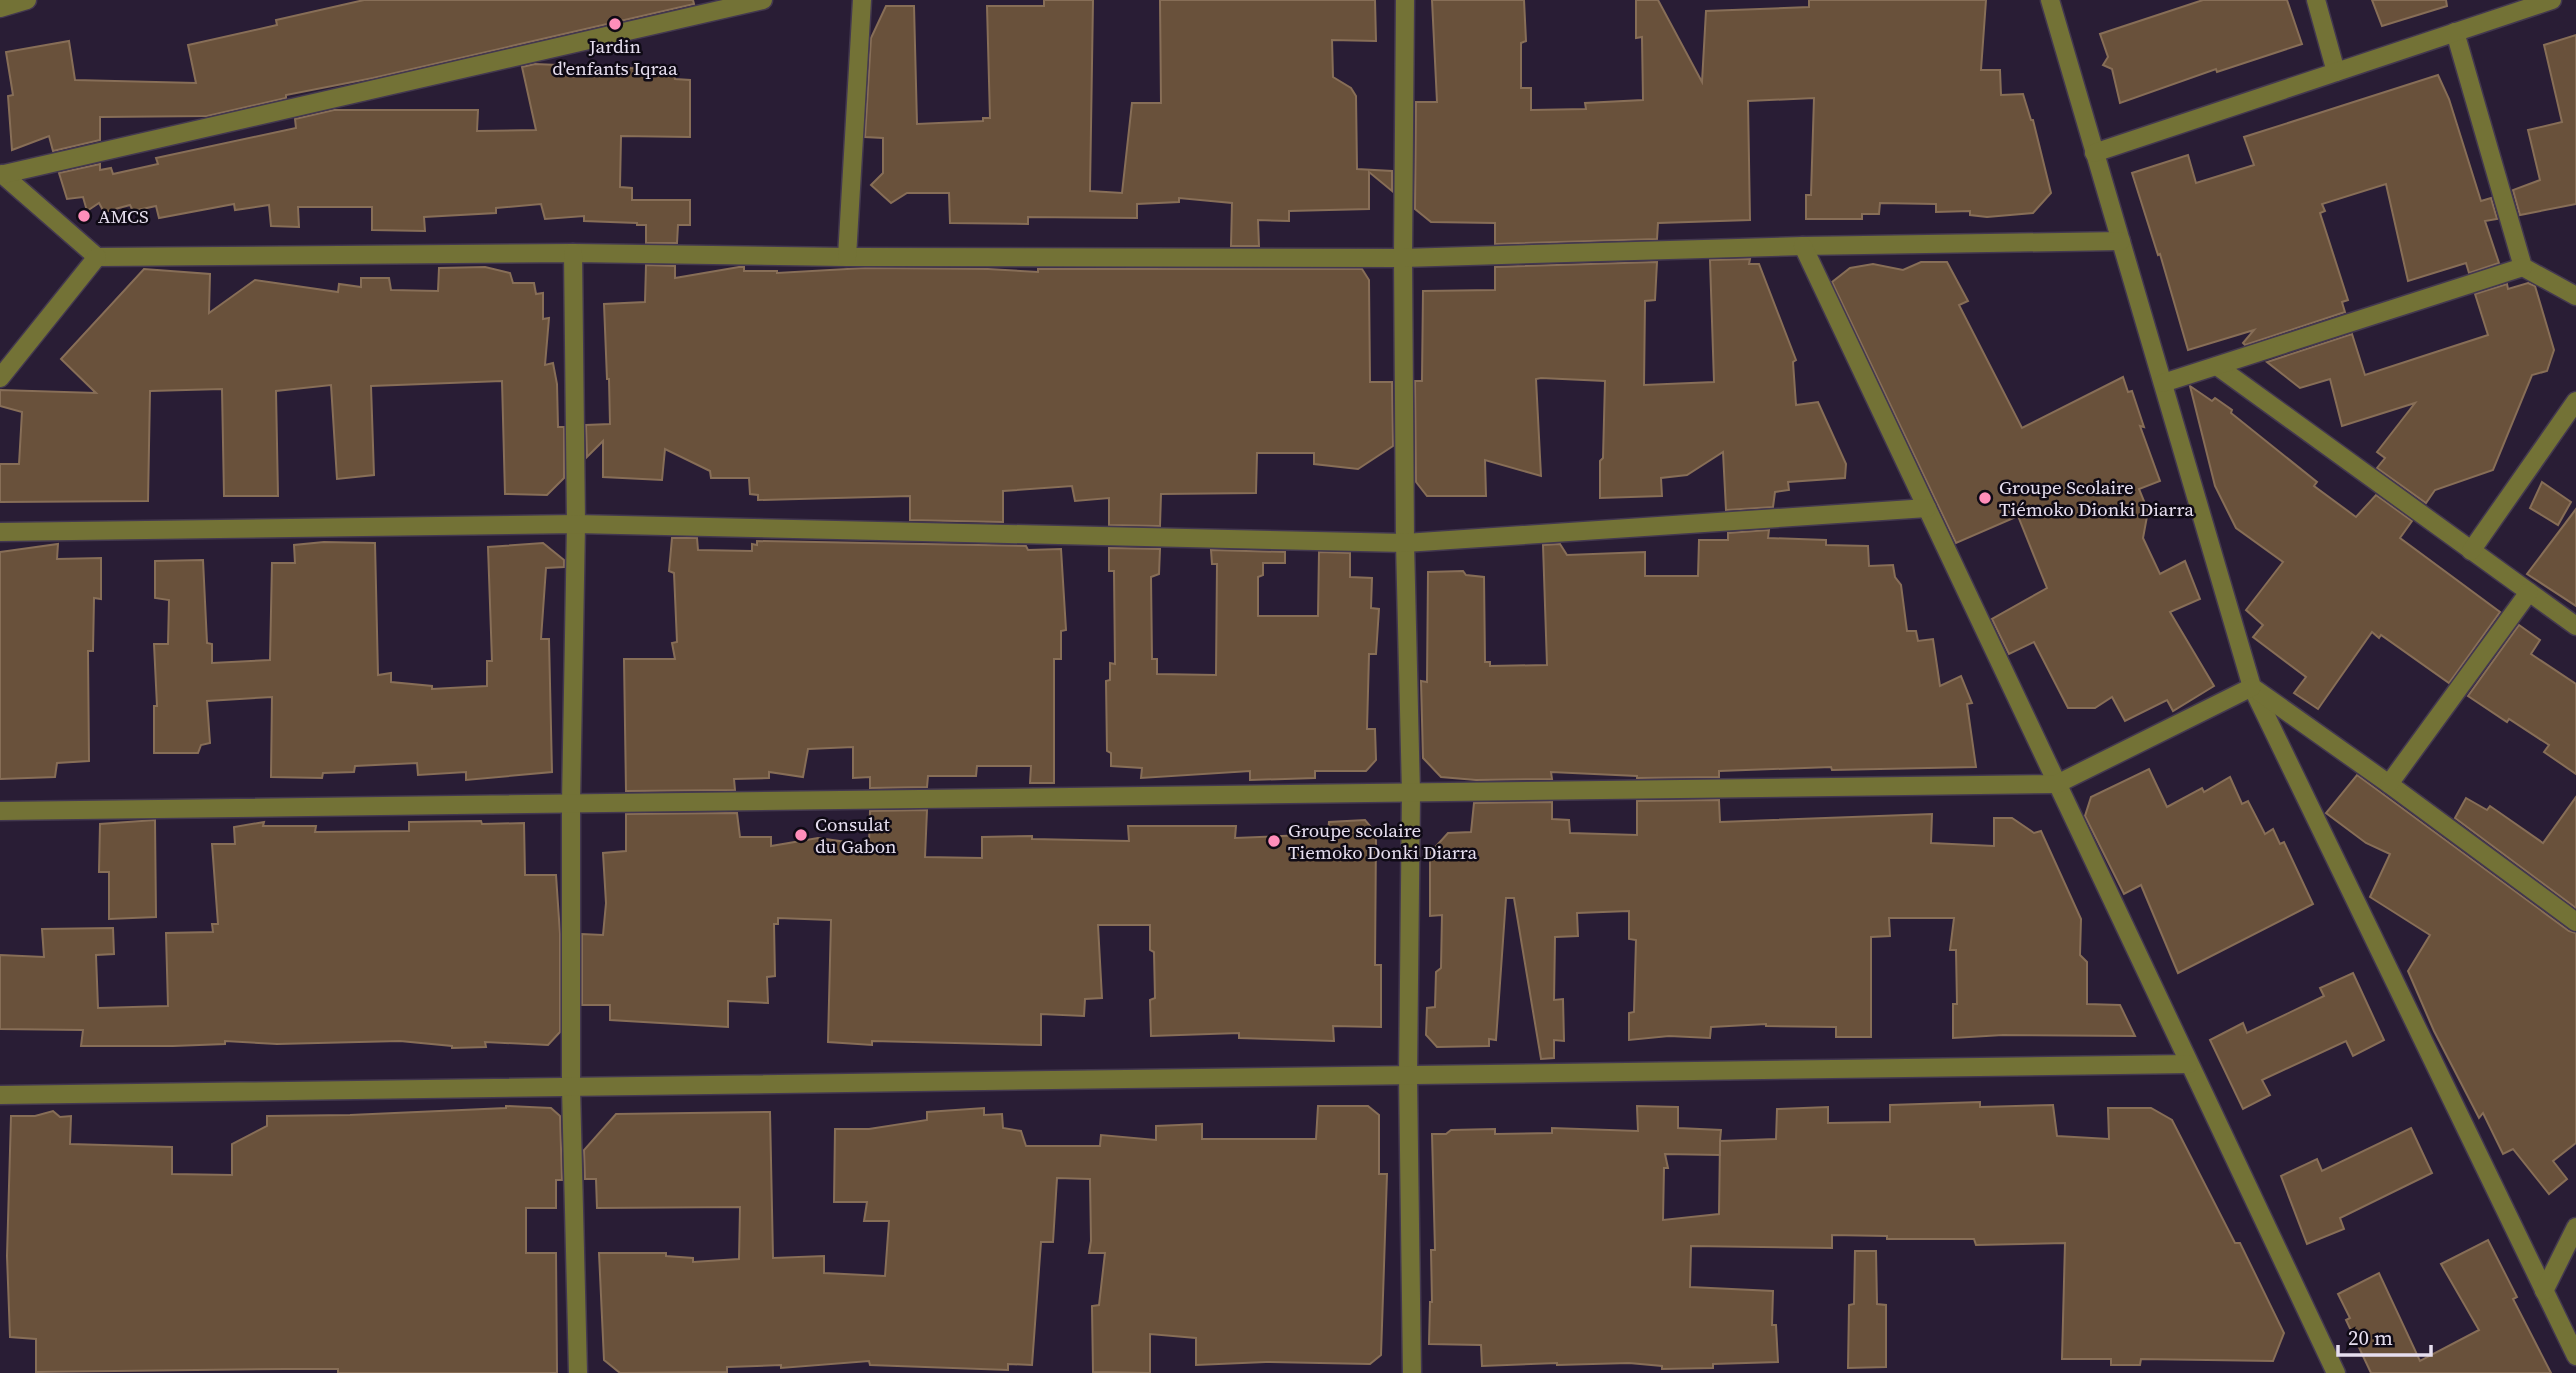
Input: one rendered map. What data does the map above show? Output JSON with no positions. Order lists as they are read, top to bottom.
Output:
{
  "places": [
    "Jardin d'enfants Iqraa",
    "AMCS",
    "Groupe Scolaire Tiémoko Dionki Diarra",
    "Consulat du Gabon",
    "Groupe scolaire Tiemoko Donki Diarra"
  ],
  "scale_bar": "20 m"
}
